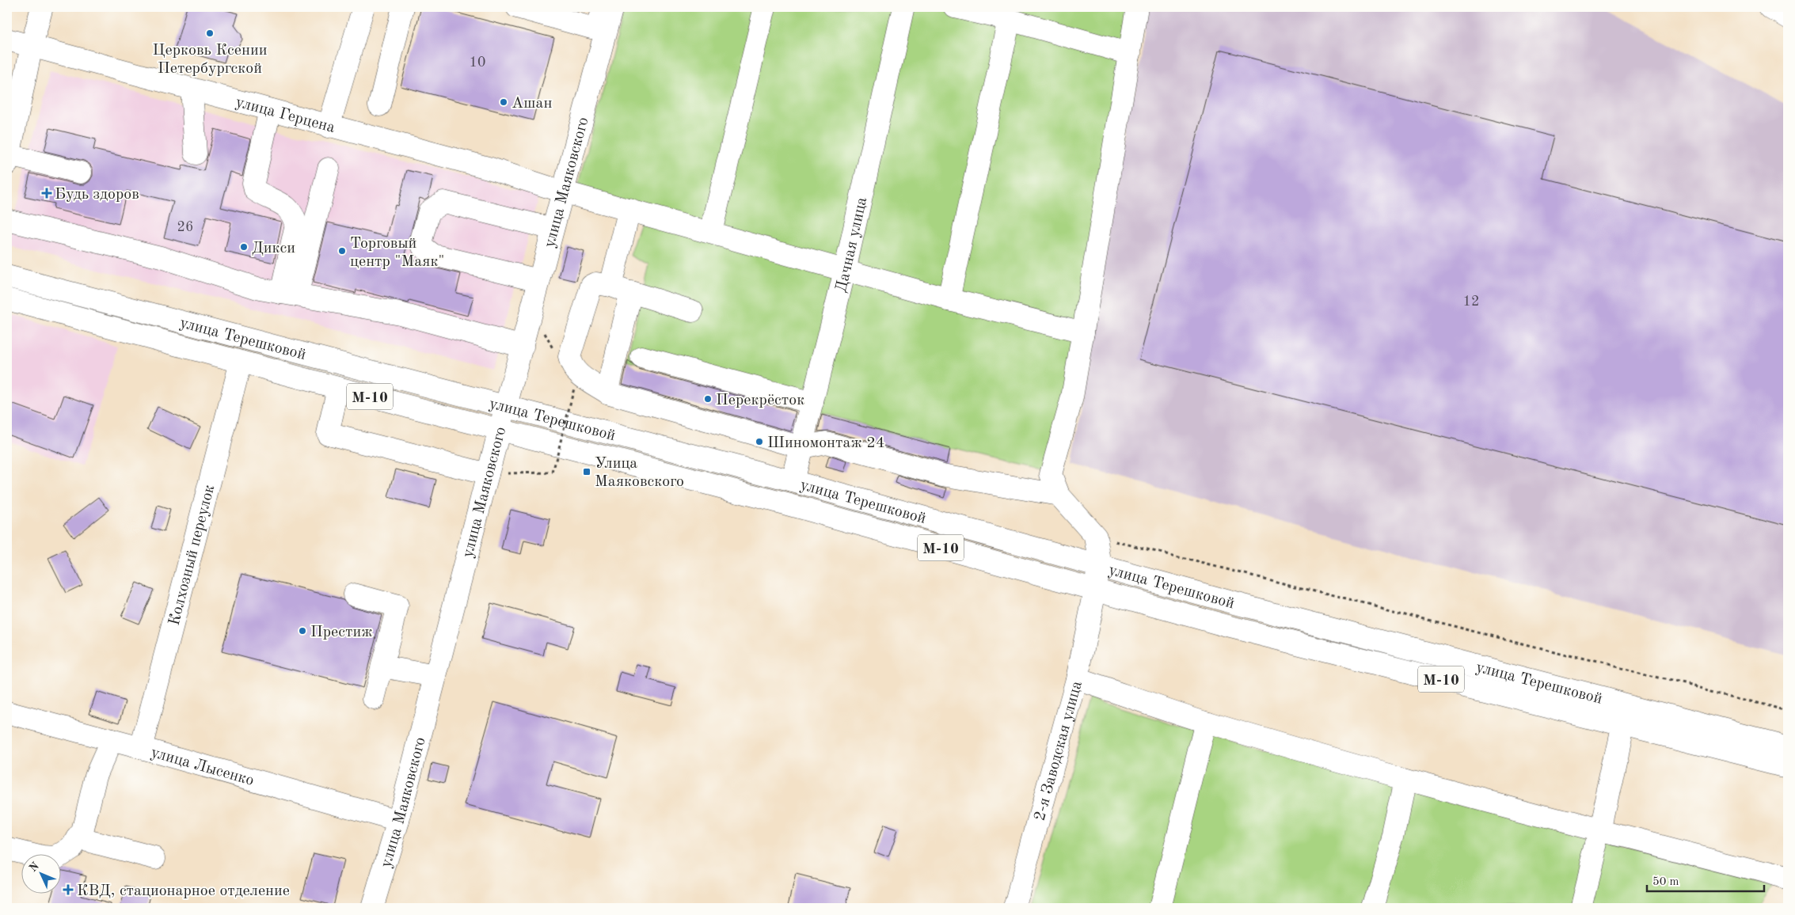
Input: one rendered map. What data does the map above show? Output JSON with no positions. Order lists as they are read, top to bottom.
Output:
{
  "streets": {
    "main road": [
      "улица Герцена",
      "улица Маяковского",
      "Дачная улица",
      "улица Терешковой",
      "М-10",
      "Колхозный переулок",
      "2-я Заводская улица",
      "улица Лысенко"
    ]
  },
  "crossings": [
    ["улица Герцена", "улица Маяковского"],
    ["улица Герцена", "Дачная улица"],
    ["улица Маяковского", "улица Терешковой"],
    ["улица Маяковского", "улица Лысенко"],
    ["Дачная улица", "улица Терешковой"],
    ["улица Терешковой", "Колхозный переулок"],
    ["улица Терешковой", "2-я Заводская улица"],
    ["Колхозный переулок", "улица Лысенко"]
  ],
  "places": {
    "other": [
      "Церковь Ксении Петербургской",
      "Ашан",
      "Дикси",
      "Торговый центр \"Маяк\"",
      "Перекрёсток",
      "Шиномонтаж 24",
      "Престиж"
    ],
    "health": ["Будь здоров", "КВД, стационарное отделение"],
    "transit": ["Улица Маяковского"]
  },
  "house_numbers": ["10", "26", "12"],
  "scale_bar": "50 m",
  "north": "top left"
}
